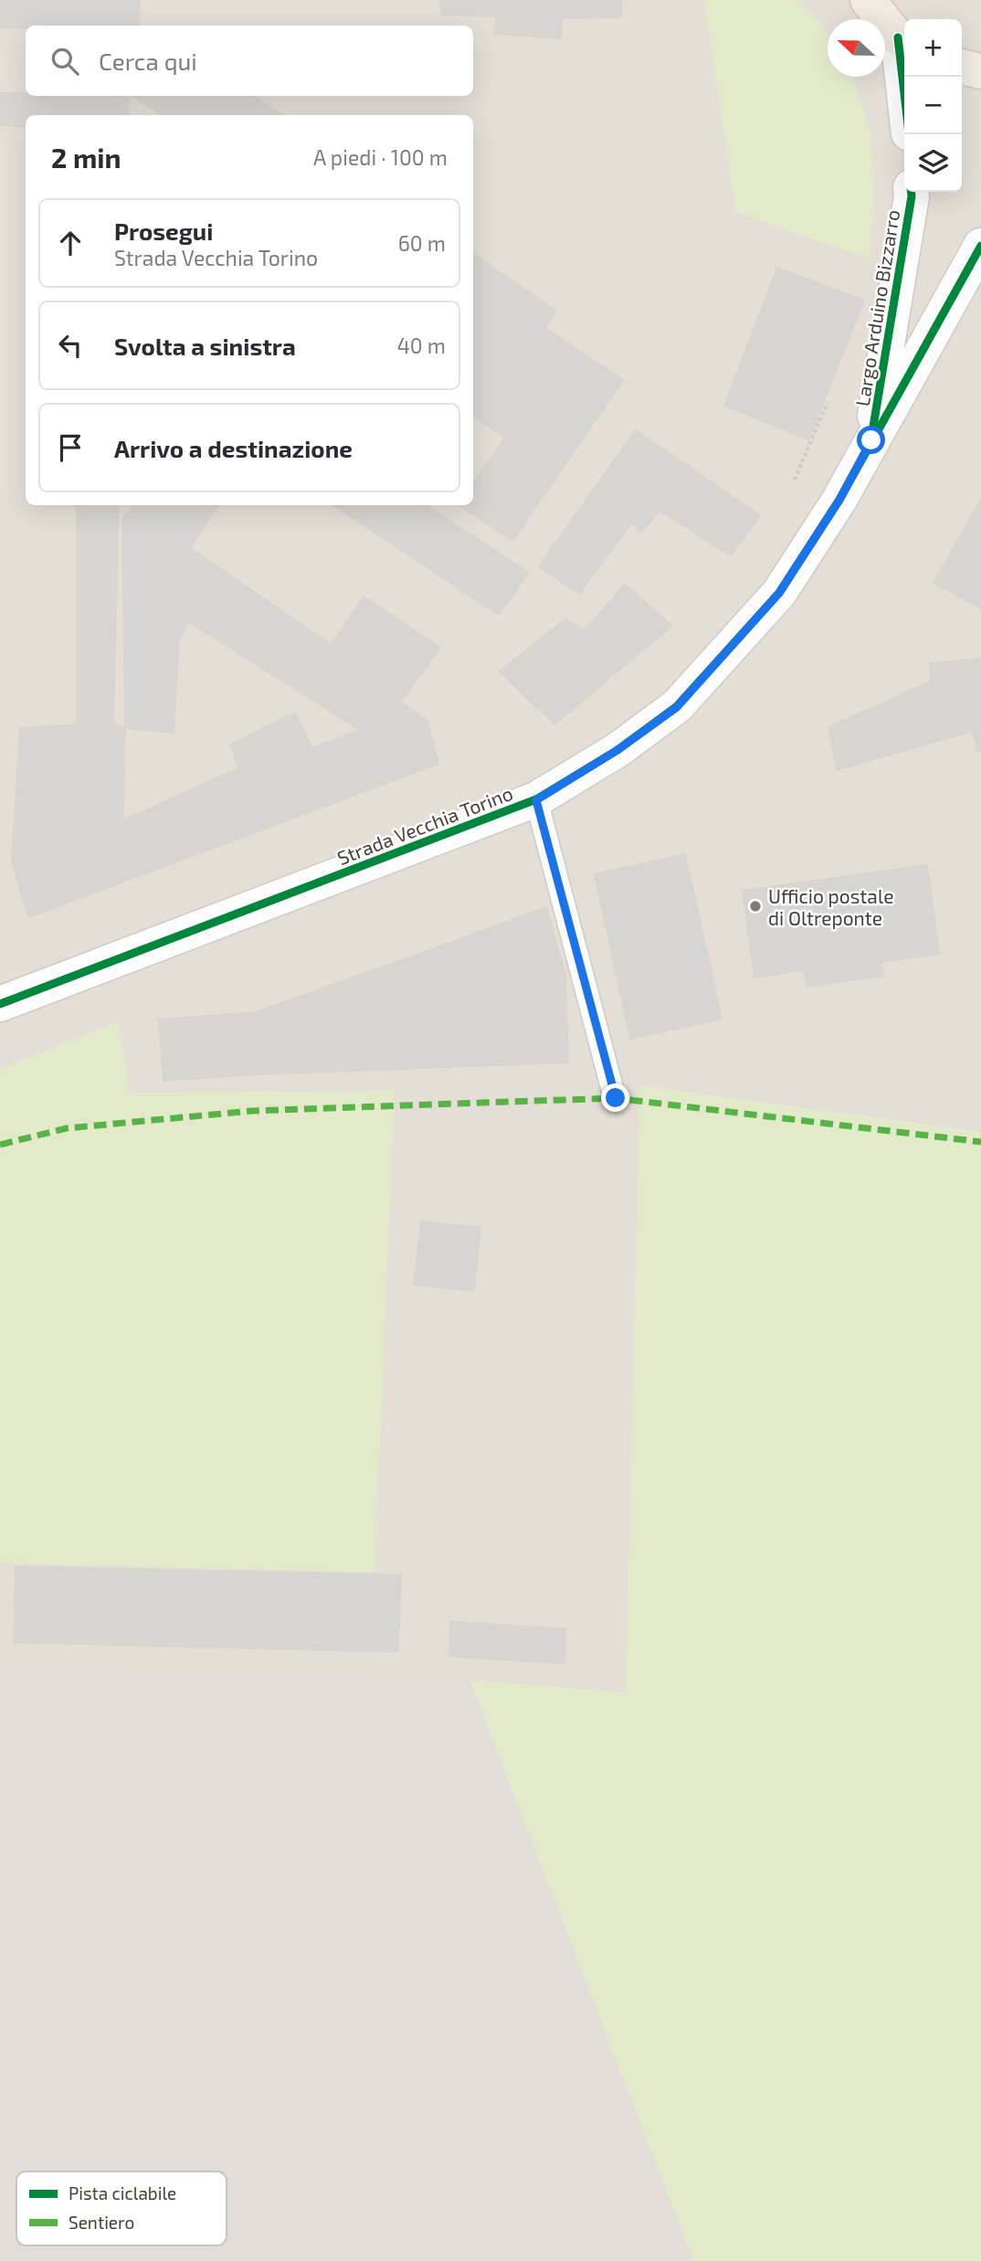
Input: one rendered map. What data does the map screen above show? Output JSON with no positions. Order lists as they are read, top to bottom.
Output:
{
  "streets": {
    "street": ["Largo Arduino Bizzarro", "Strada Vecchia Torino"]
  },
  "crossings": [
    ["Largo Arduino Bizzarro", "Strada Vecchia Torino"]
  ],
  "places": ["Ufficio postale di Oltreponte"],
  "legend": ["Pista ciclabile", "Sentiero"],
  "north": "left",
  "page": {
    "map_buttons": ["+", "−"],
    "search": "Cerca qui",
    "heading": ["2 min", "A piedi · 100 m"],
    "list": [
      ["Prosegui", "Strada Vecchia Torino", "60 m"],
      ["Svolta a sinistra", "40 m"],
      "Arrivo a destinazione"
    ]
  }
}
